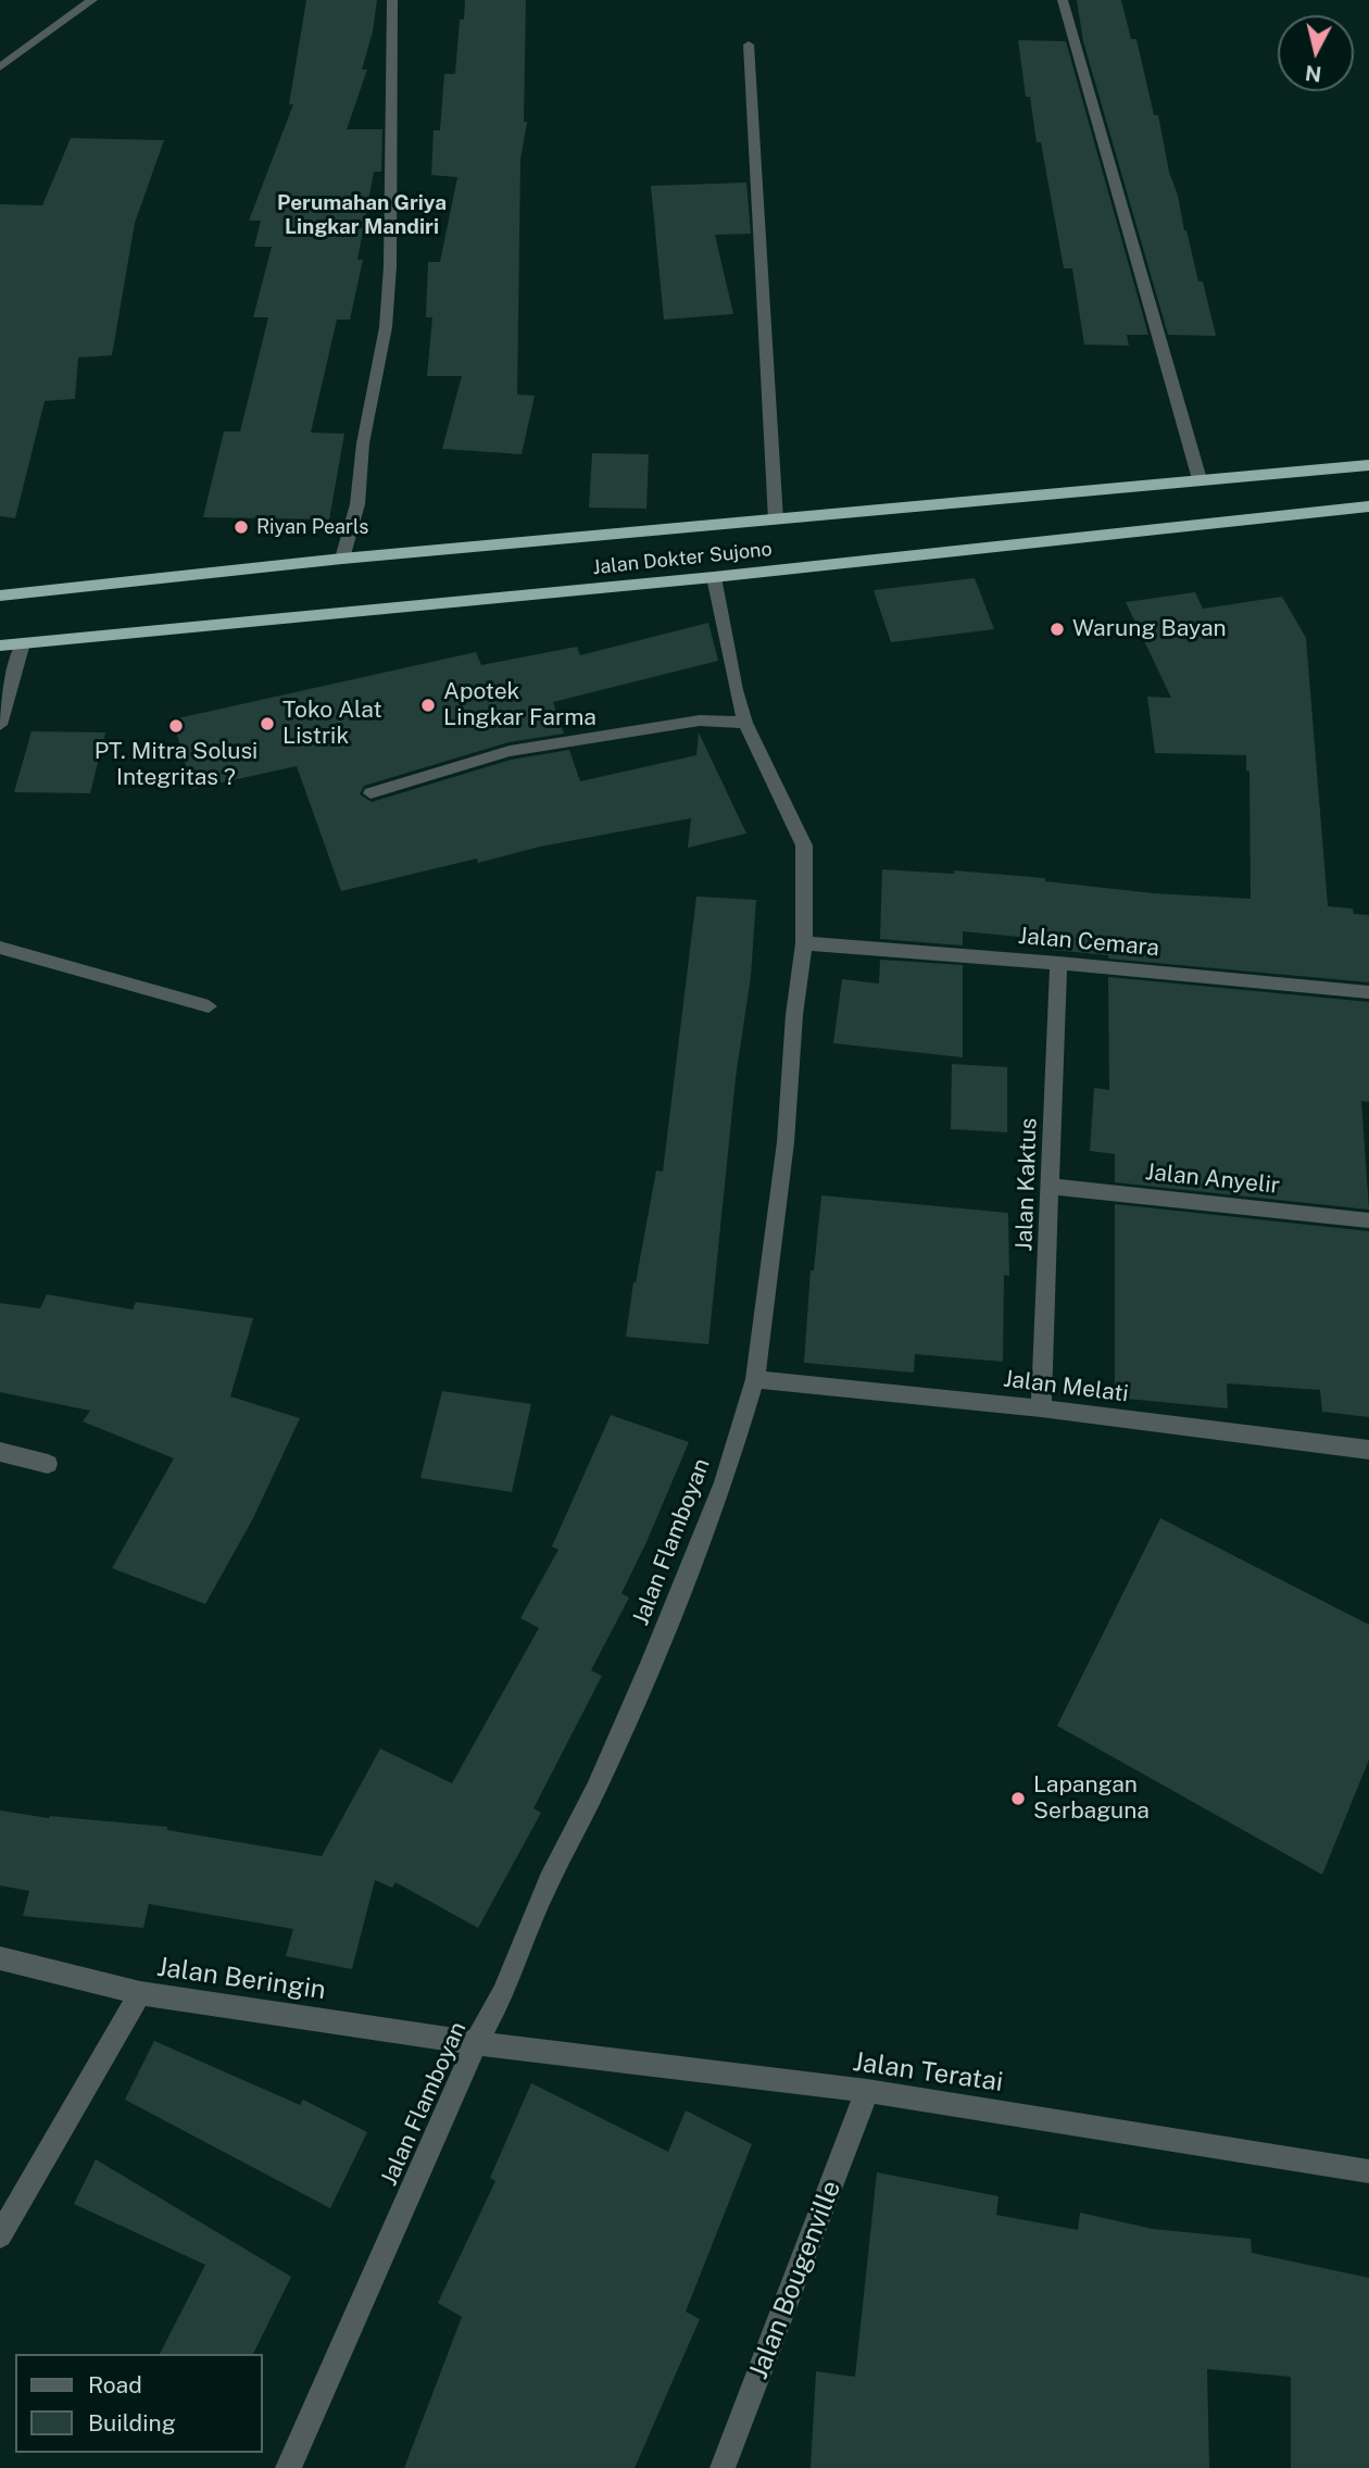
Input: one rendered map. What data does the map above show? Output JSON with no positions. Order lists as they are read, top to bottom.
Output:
{
  "streets": {
    "highway": ["Jalan Dokter Sujono"],
    "street": [
      "Jalan Cemara",
      "Jalan Anyelir",
      "Jalan Kaktus",
      "Jalan Melati",
      "Jalan Flamboyan",
      "Jalan Beringin",
      "Jalan Teratai",
      "Jalan Bougenville"
    ]
  },
  "crossings": [
    ["Jalan Dokter Sujono", "Jalan Flamboyan"],
    ["Jalan Cemara", "Jalan Kaktus"],
    ["Jalan Cemara", "Jalan Flamboyan"],
    ["Jalan Anyelir", "Jalan Kaktus"],
    ["Jalan Kaktus", "Jalan Melati"],
    ["Jalan Melati", "Jalan Flamboyan"],
    ["Jalan Flamboyan", "Jalan Beringin"],
    ["Jalan Flamboyan", "Jalan Teratai"],
    ["Jalan Beringin", "Jalan Teratai"],
    ["Jalan Teratai", "Jalan Bougenville"]
  ],
  "districts": ["Perumahan Griya Lingkar Mandiri"],
  "places": [
    "Riyan Pearls",
    "Warung Bayan",
    "Apotek Lingkar Farma",
    "Toko Alat Listrik",
    "PT. Mitra Solusi Integritas ?",
    "Lapangan Serbaguna"
  ],
  "legend": ["Road", "Building"],
  "north": "bottom"
}
